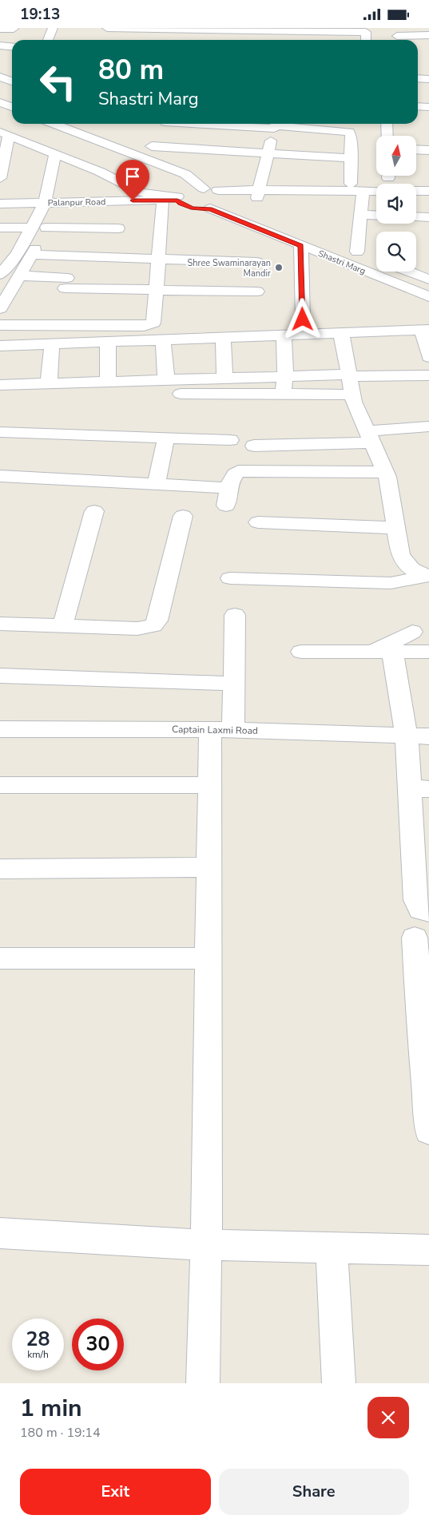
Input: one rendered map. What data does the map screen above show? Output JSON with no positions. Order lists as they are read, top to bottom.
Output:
{
  "streets": {
    "street": ["Palanpur Road", "Shastri Marg", "Captain Laxmi Road"]
  },
  "crossings": [
    ["Palanpur Road", "Shastri Marg"]
  ],
  "places": ["Shree Swaminarayan Mandir"],
  "north": "top",
  "page": {
    "status": "19:13",
    "turn": ["80 m", "Shastri Marg"],
    "speed": "28 km/h",
    "limit": "30",
    "heading": ["1 min", "180 m · 19:14"],
    "buttons": ["Exit", "Share"]
  }
}
